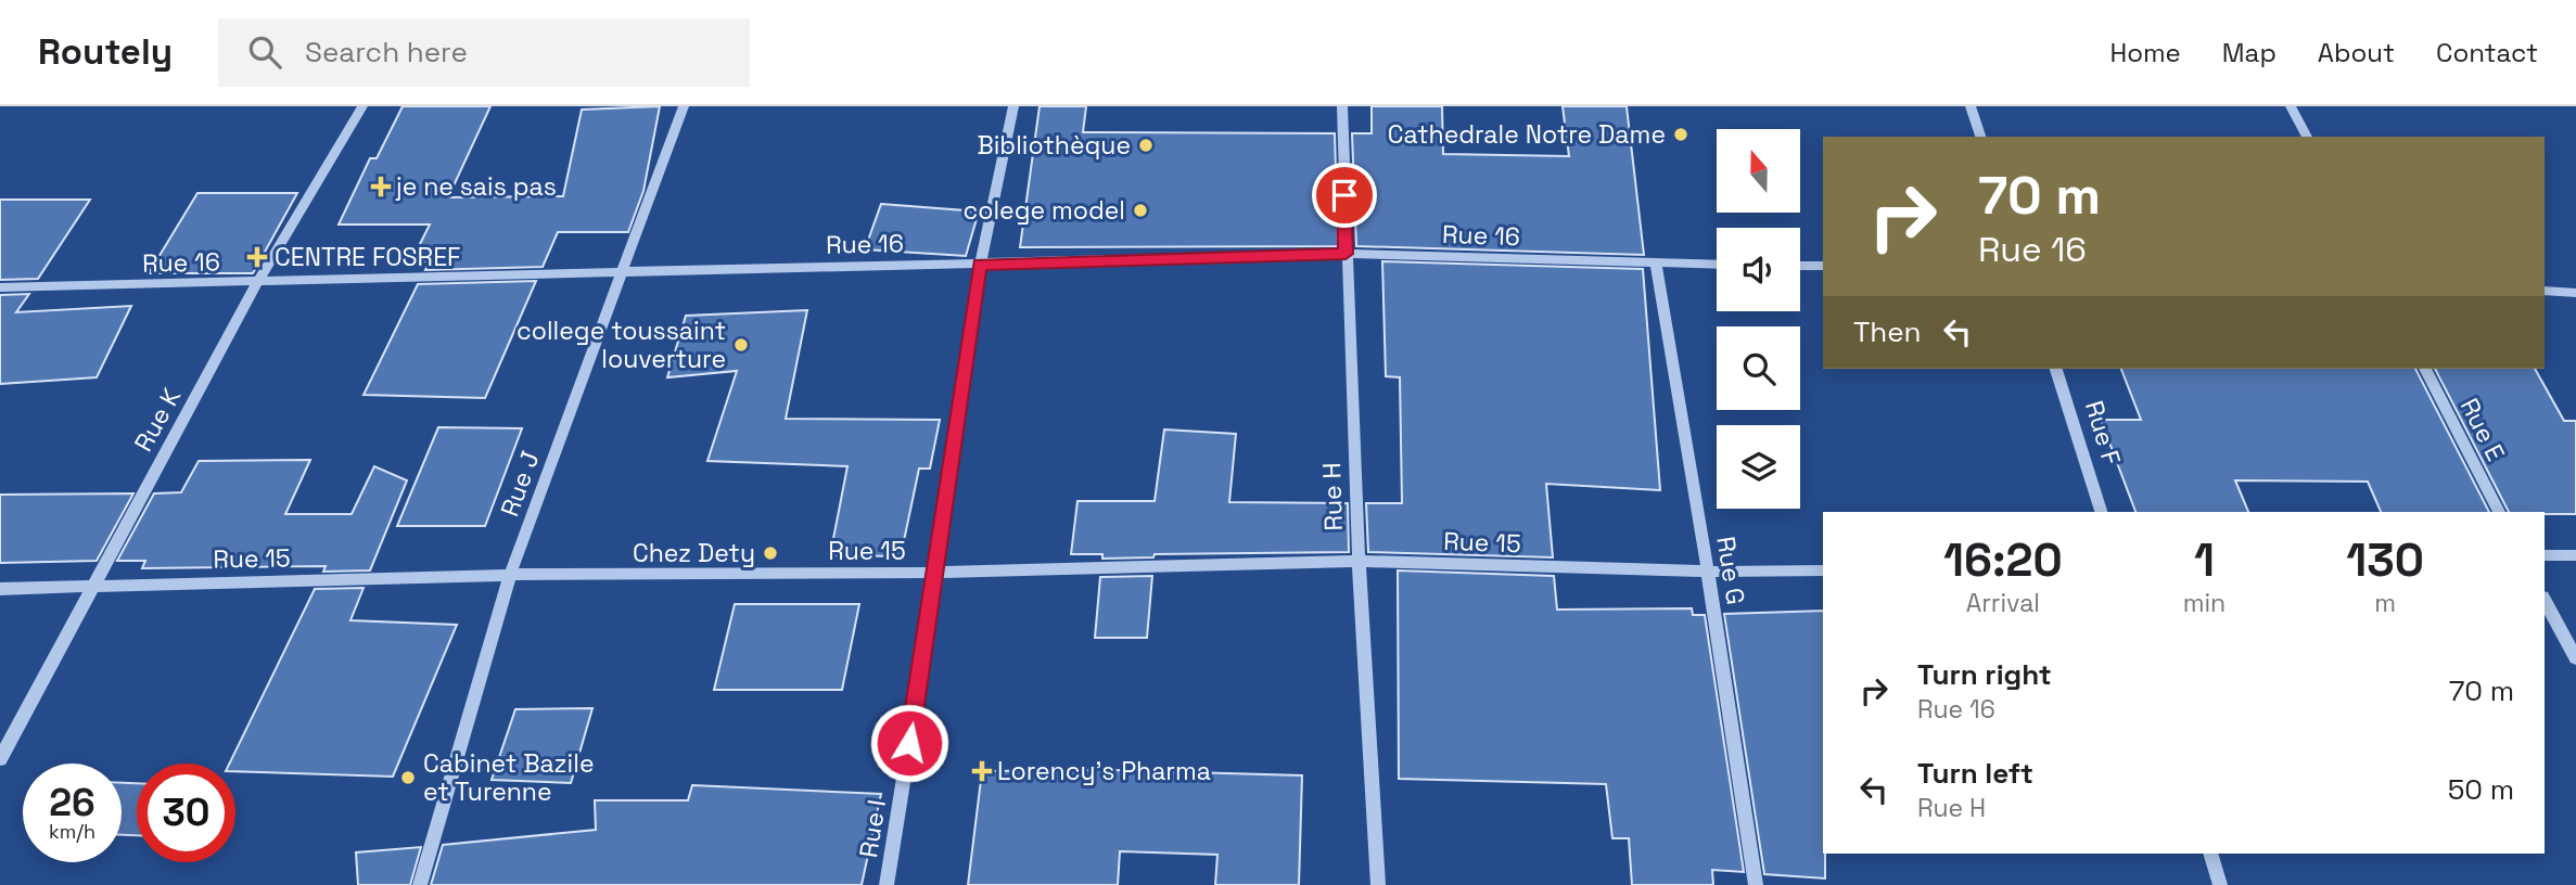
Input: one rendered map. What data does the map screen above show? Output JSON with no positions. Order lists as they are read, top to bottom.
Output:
{
  "streets": {
    "street": [
      "Rue 16",
      "Rue K",
      "Rue E",
      "Rue F",
      "Rue J",
      "Rue H",
      "Rue 15",
      "Rue G",
      "Rue I"
    ]
  },
  "crossings": [
    ["Rue 16", "Rue K"],
    ["Rue 16", "Rue J"],
    ["Rue 16", "Rue H"],
    ["Rue 16", "Rue G"],
    ["Rue 16", "Rue I"],
    ["Rue K", "Rue 15"],
    ["Rue J", "Rue 15"],
    ["Rue H", "Rue 15"],
    ["Rue 15", "Rue G"],
    ["Rue 15", "Rue I"]
  ],
  "places": {
    "other": [
      "Cathedrale Notre Dame",
      "Bibliothèque",
      "colege model",
      "college toussaint louverture",
      "Chez Dety",
      "Cabinet Bazile et Turenne"
    ],
    "health": ["je ne sais pas", "CENTRE FOSREF", "Lorency's Pharma"]
  },
  "north": "top",
  "page": {
    "header": "Routely",
    "search": "Search here",
    "nav": [
      "Home",
      "Map",
      "About",
      "Contact"
    ],
    "turn": ["70 m", "Rue 16"],
    "then": "Then",
    "eta": [
      "16:20",
      "Arrival",
      "1",
      "min",
      "130",
      "m"
    ],
    "list": [
      {
        "name": "Turn right",
        "note": "Rue 16",
        "value": "70 m"
      },
      {
        "name": "Turn left",
        "note": "Rue H",
        "value": "50 m"
      }
    ],
    "speed": "26 km/h",
    "limit": "30"
  }
}
